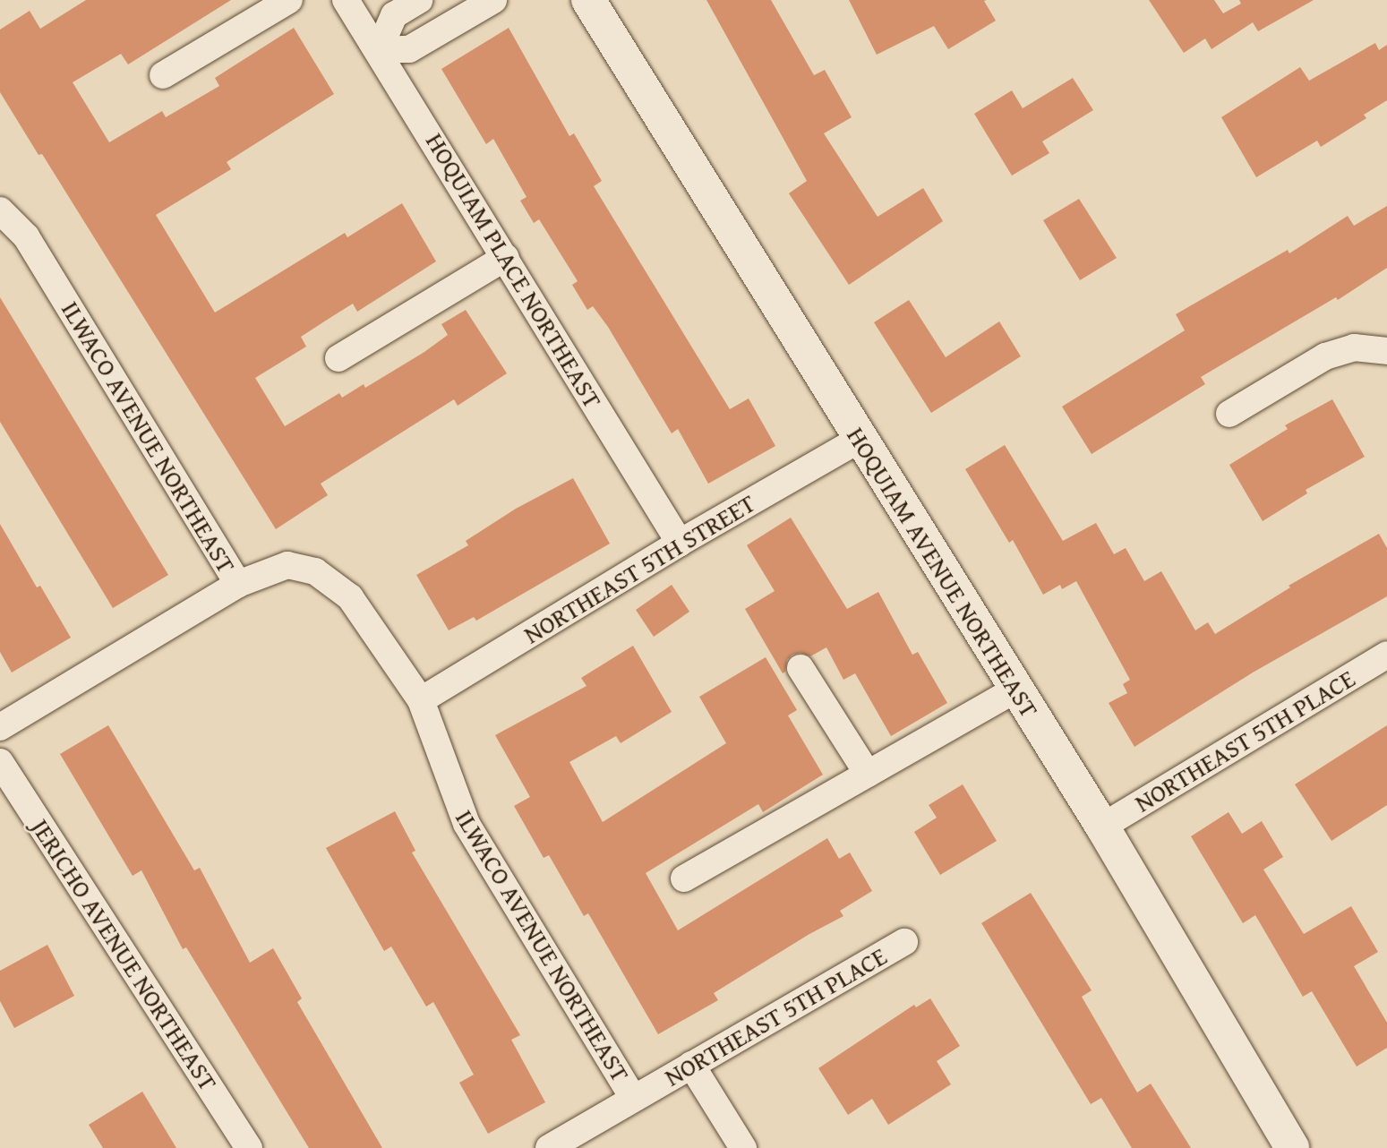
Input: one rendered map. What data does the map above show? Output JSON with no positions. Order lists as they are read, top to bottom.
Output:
{
  "streets": {
    "street": [
      "HOQUIAM PLACE NORTHEAST",
      "ILWACO AVENUE NORTHEAST",
      "NORTHEAST 5TH STREET",
      "HOQUIAM AVENUE NORTHEAST",
      "NORTHEAST 5TH PLACE",
      "JERICHO AVENUE NORTHEAST"
    ]
  },
  "crossings": [
    ["HOQUIAM PLACE NORTHEAST", "NORTHEAST 5TH STREET"],
    ["ILWACO AVENUE NORTHEAST", "NORTHEAST 5TH STREET"],
    ["ILWACO AVENUE NORTHEAST", "NORTHEAST 5TH PLACE"],
    ["NORTHEAST 5TH STREET", "HOQUIAM AVENUE NORTHEAST"],
    ["HOQUIAM AVENUE NORTHEAST", "NORTHEAST 5TH PLACE"]
  ]
}
